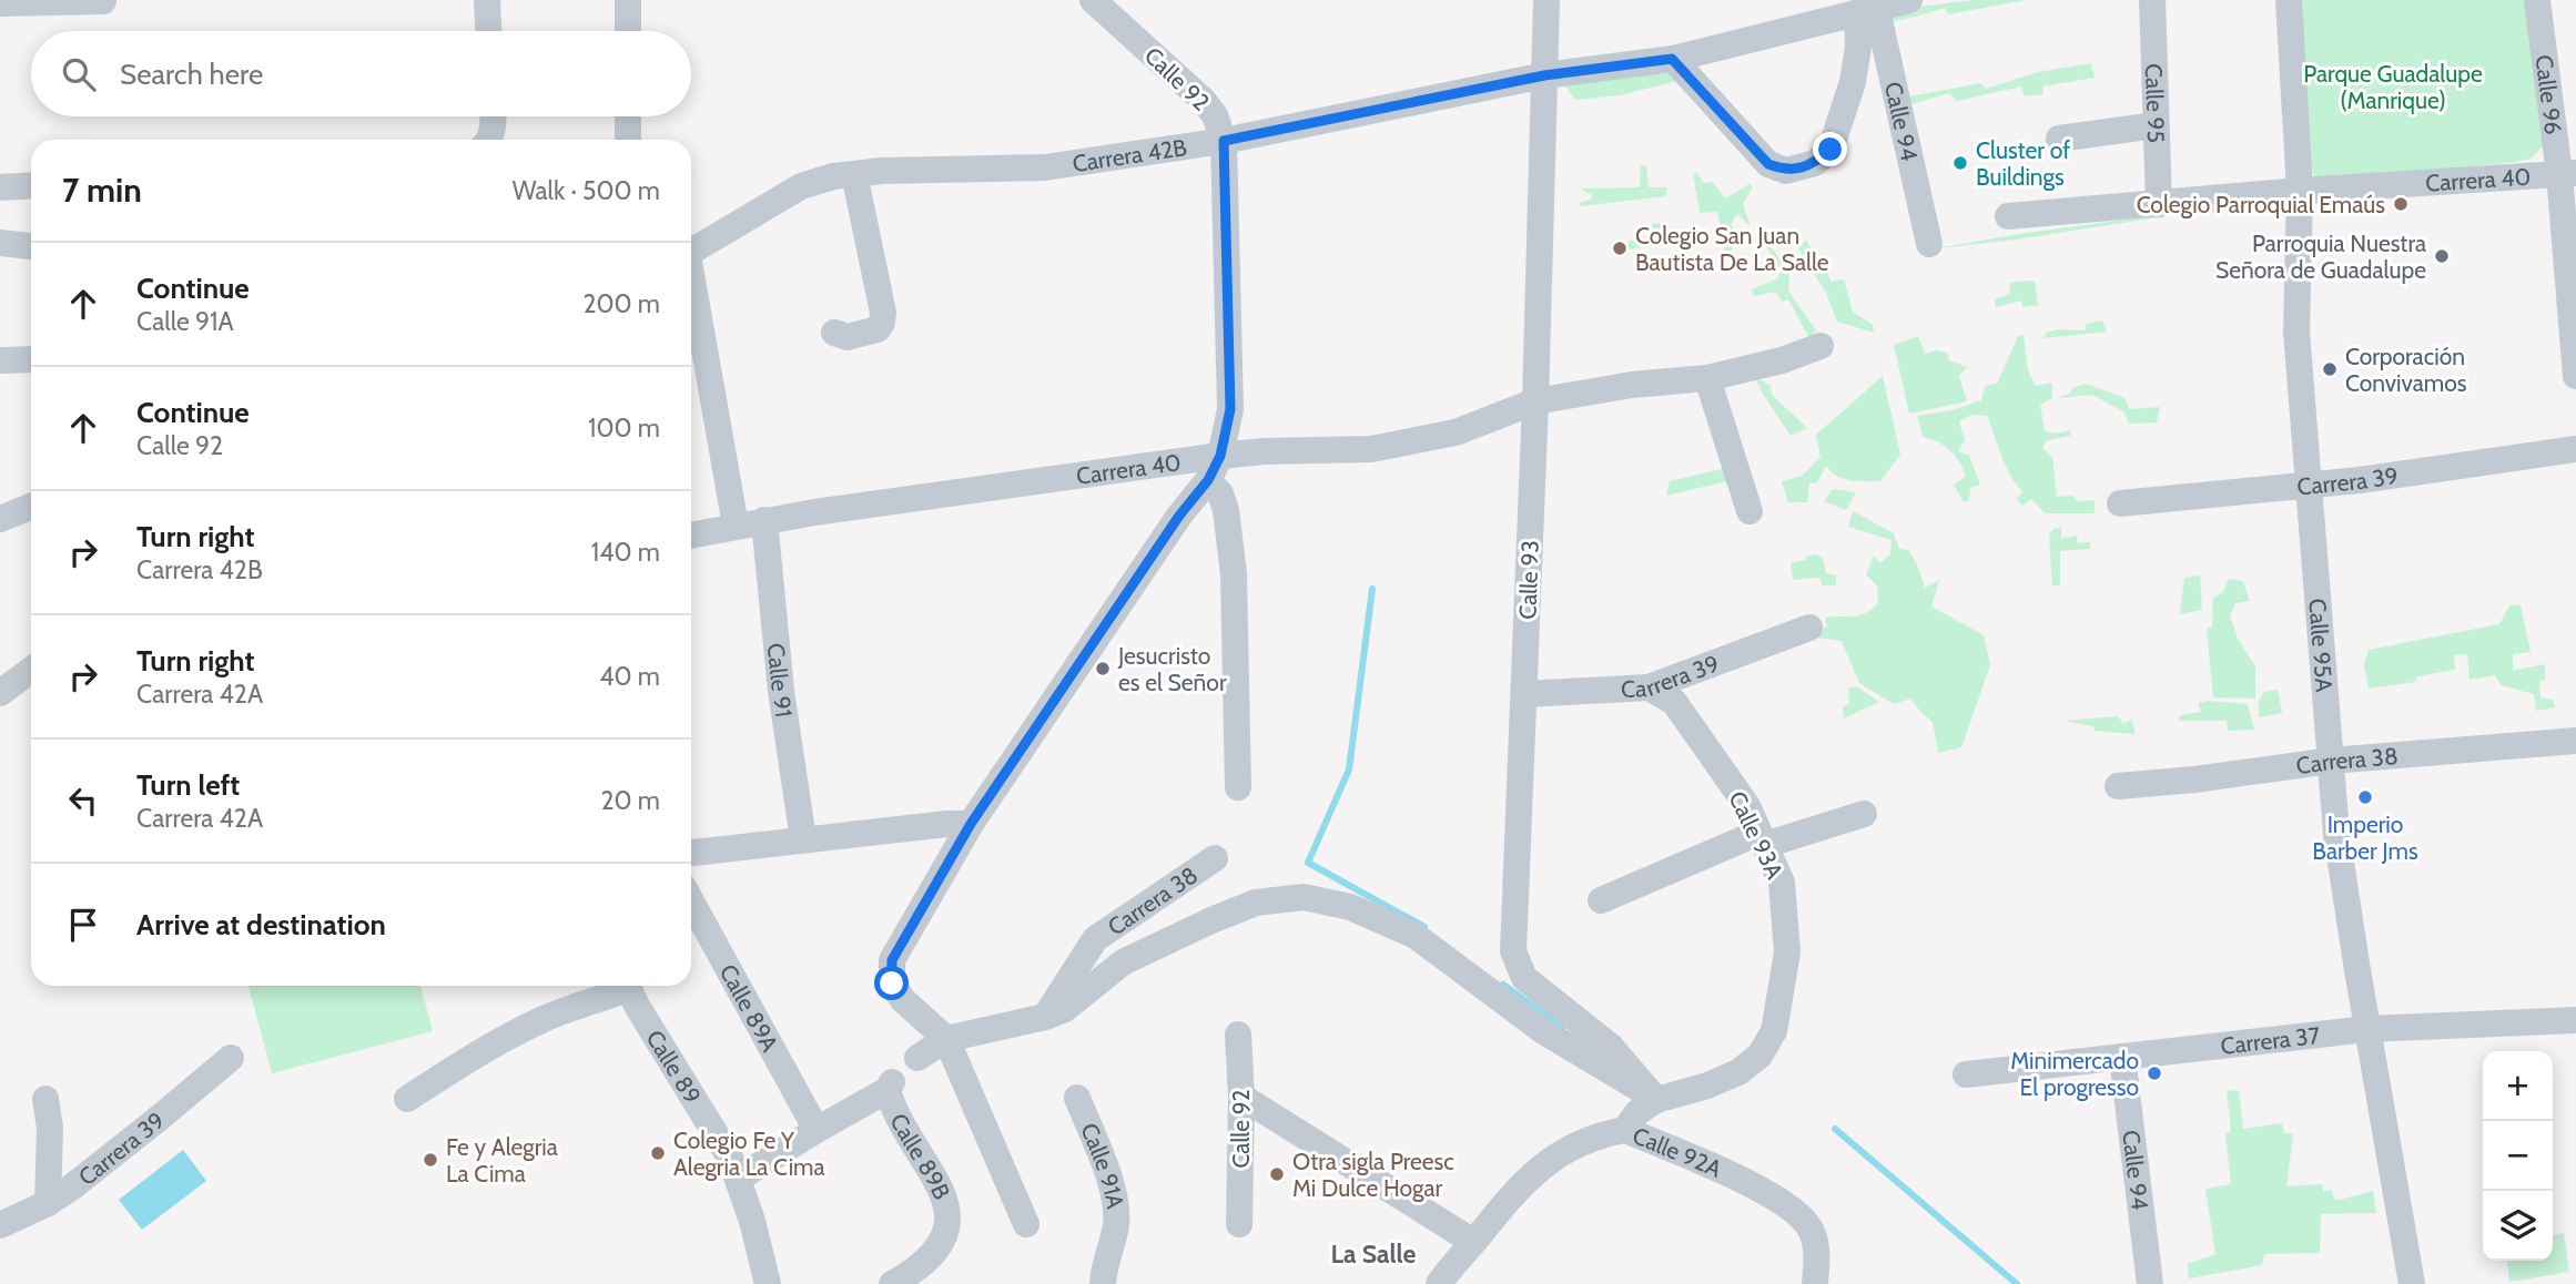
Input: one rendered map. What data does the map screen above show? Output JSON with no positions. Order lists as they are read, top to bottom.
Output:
{
  "streets": {
    "street": [
      "Calle 92",
      "Calle 96",
      "Calle 95",
      "Calle 94",
      "Carrera 42B",
      "Carrera 40",
      "Carrera 39",
      "Calle 93",
      "Calle 95A",
      "Calle 91",
      "Carrera 38",
      "Calle 93A",
      "Calle 89A",
      "Carrera 37",
      "Calle 89",
      "Calle 92A",
      "Calle 89B",
      "Calle 91A"
    ]
  },
  "crossings": [
    ["Calle 92", "Carrera 42B"],
    ["Calle 92", "Carrera 40"],
    ["Calle 96", "Carrera 40"],
    ["Calle 95", "Carrera 40"],
    ["Calle 94", "Carrera 42B"],
    ["Calle 94", "Carrera 37"],
    ["Carrera 42B", "Calle 93"],
    ["Carrera 40", "Calle 93"],
    ["Carrera 40", "Calle 95A"],
    ["Carrera 40", "Calle 91"],
    ["Carrera 39", "Calle 93"],
    ["Carrera 39", "Calle 95A"],
    ["Carrera 39", "Calle 93A"],
    ["Calle 93", "Calle 93A"],
    ["Calle 95A", "Carrera 38"],
    ["Calle 95A", "Carrera 37"],
    ["Calle 89A", "Calle 89B"]
  ],
  "districts": ["La Salle"],
  "parks": ["Parque Guadalupe (Manrique)"],
  "places": [
    "Cluster of Buildings",
    "Colegio Parroquial Emaús",
    "Colegio San Juan Bautista De La Salle",
    "Parroquia Nuestra Señora de Guadalupe",
    "Corporación Convivamos",
    "Jesucristo es el Señor",
    "Imperio Barber Jms",
    "Minimercado El progresso",
    "Colegio Fe Y Alegria La Cima",
    "Fe y Alegria La Cima",
    "Otra sigla Preesc Mi Dulce Hogar"
  ],
  "page": {
    "search": "Search here",
    "heading": ["7 min", "Walk · 500 m"],
    "list": [
      ["Continue", "Calle 91A", "200 m"],
      ["Continue", "Calle 92", "100 m"],
      ["Turn right", "Carrera 42B", "140 m"],
      ["Turn right", "Carrera 42A", "40 m"],
      ["Turn left", "Carrera 42A", "20 m"],
      "Arrive at destination"
    ],
    "map_buttons": ["+", "−"]
  }
}
